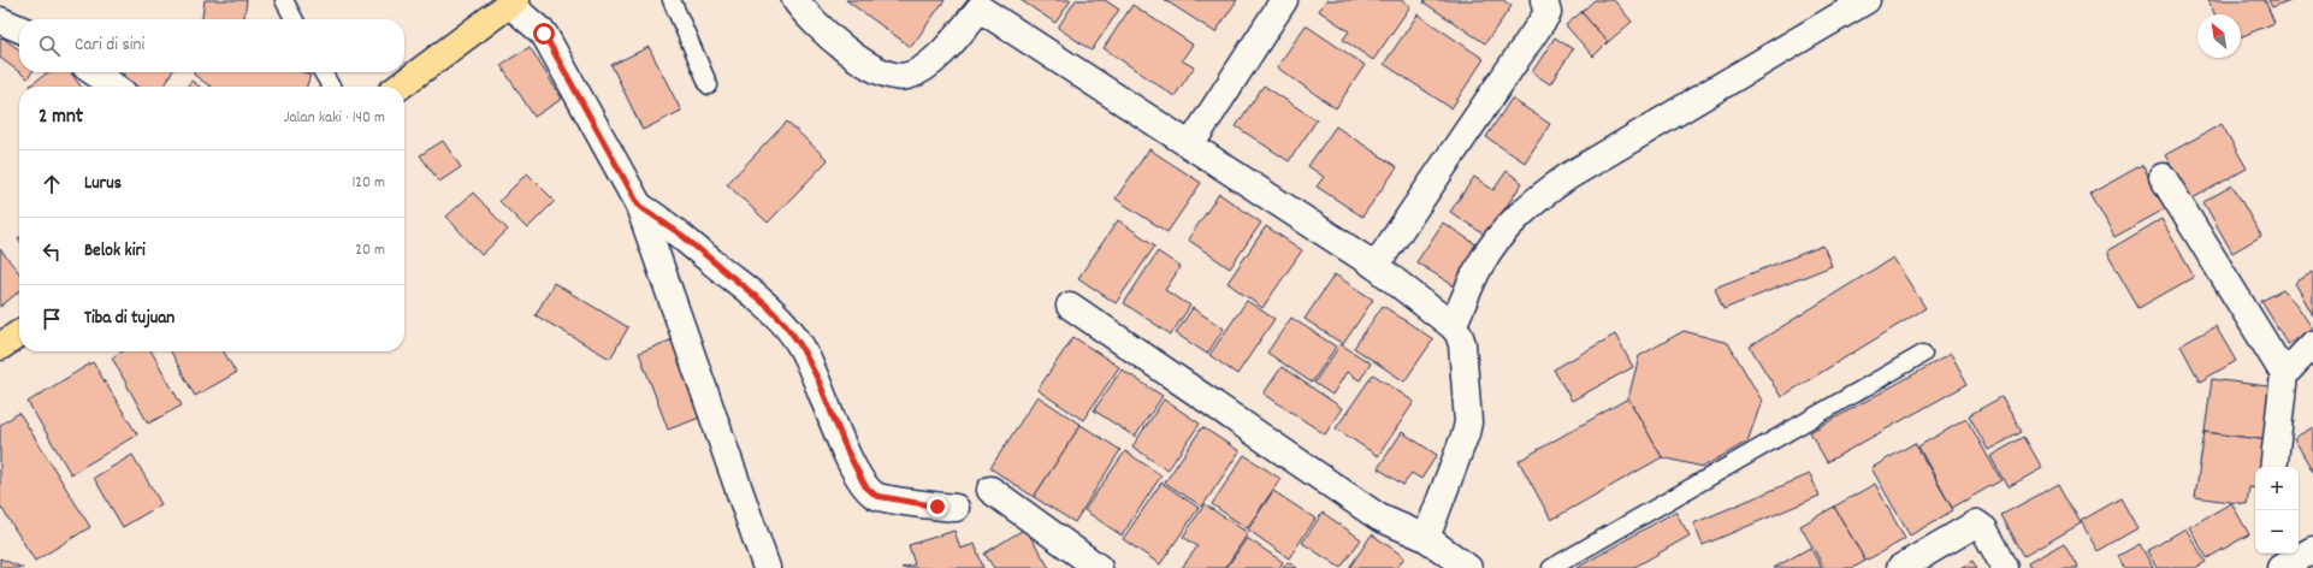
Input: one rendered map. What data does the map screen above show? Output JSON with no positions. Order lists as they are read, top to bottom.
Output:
{
  "north": "top left",
  "page": {
    "search": "Cari di sini",
    "heading": ["2 mnt", "Jalan kaki · 140 m"],
    "list": [
      ["Lurus", "120 m"],
      ["Belok kiri", "20 m"],
      "Tiba di tujuan"
    ],
    "map_buttons": ["+", "−"]
  }
}
